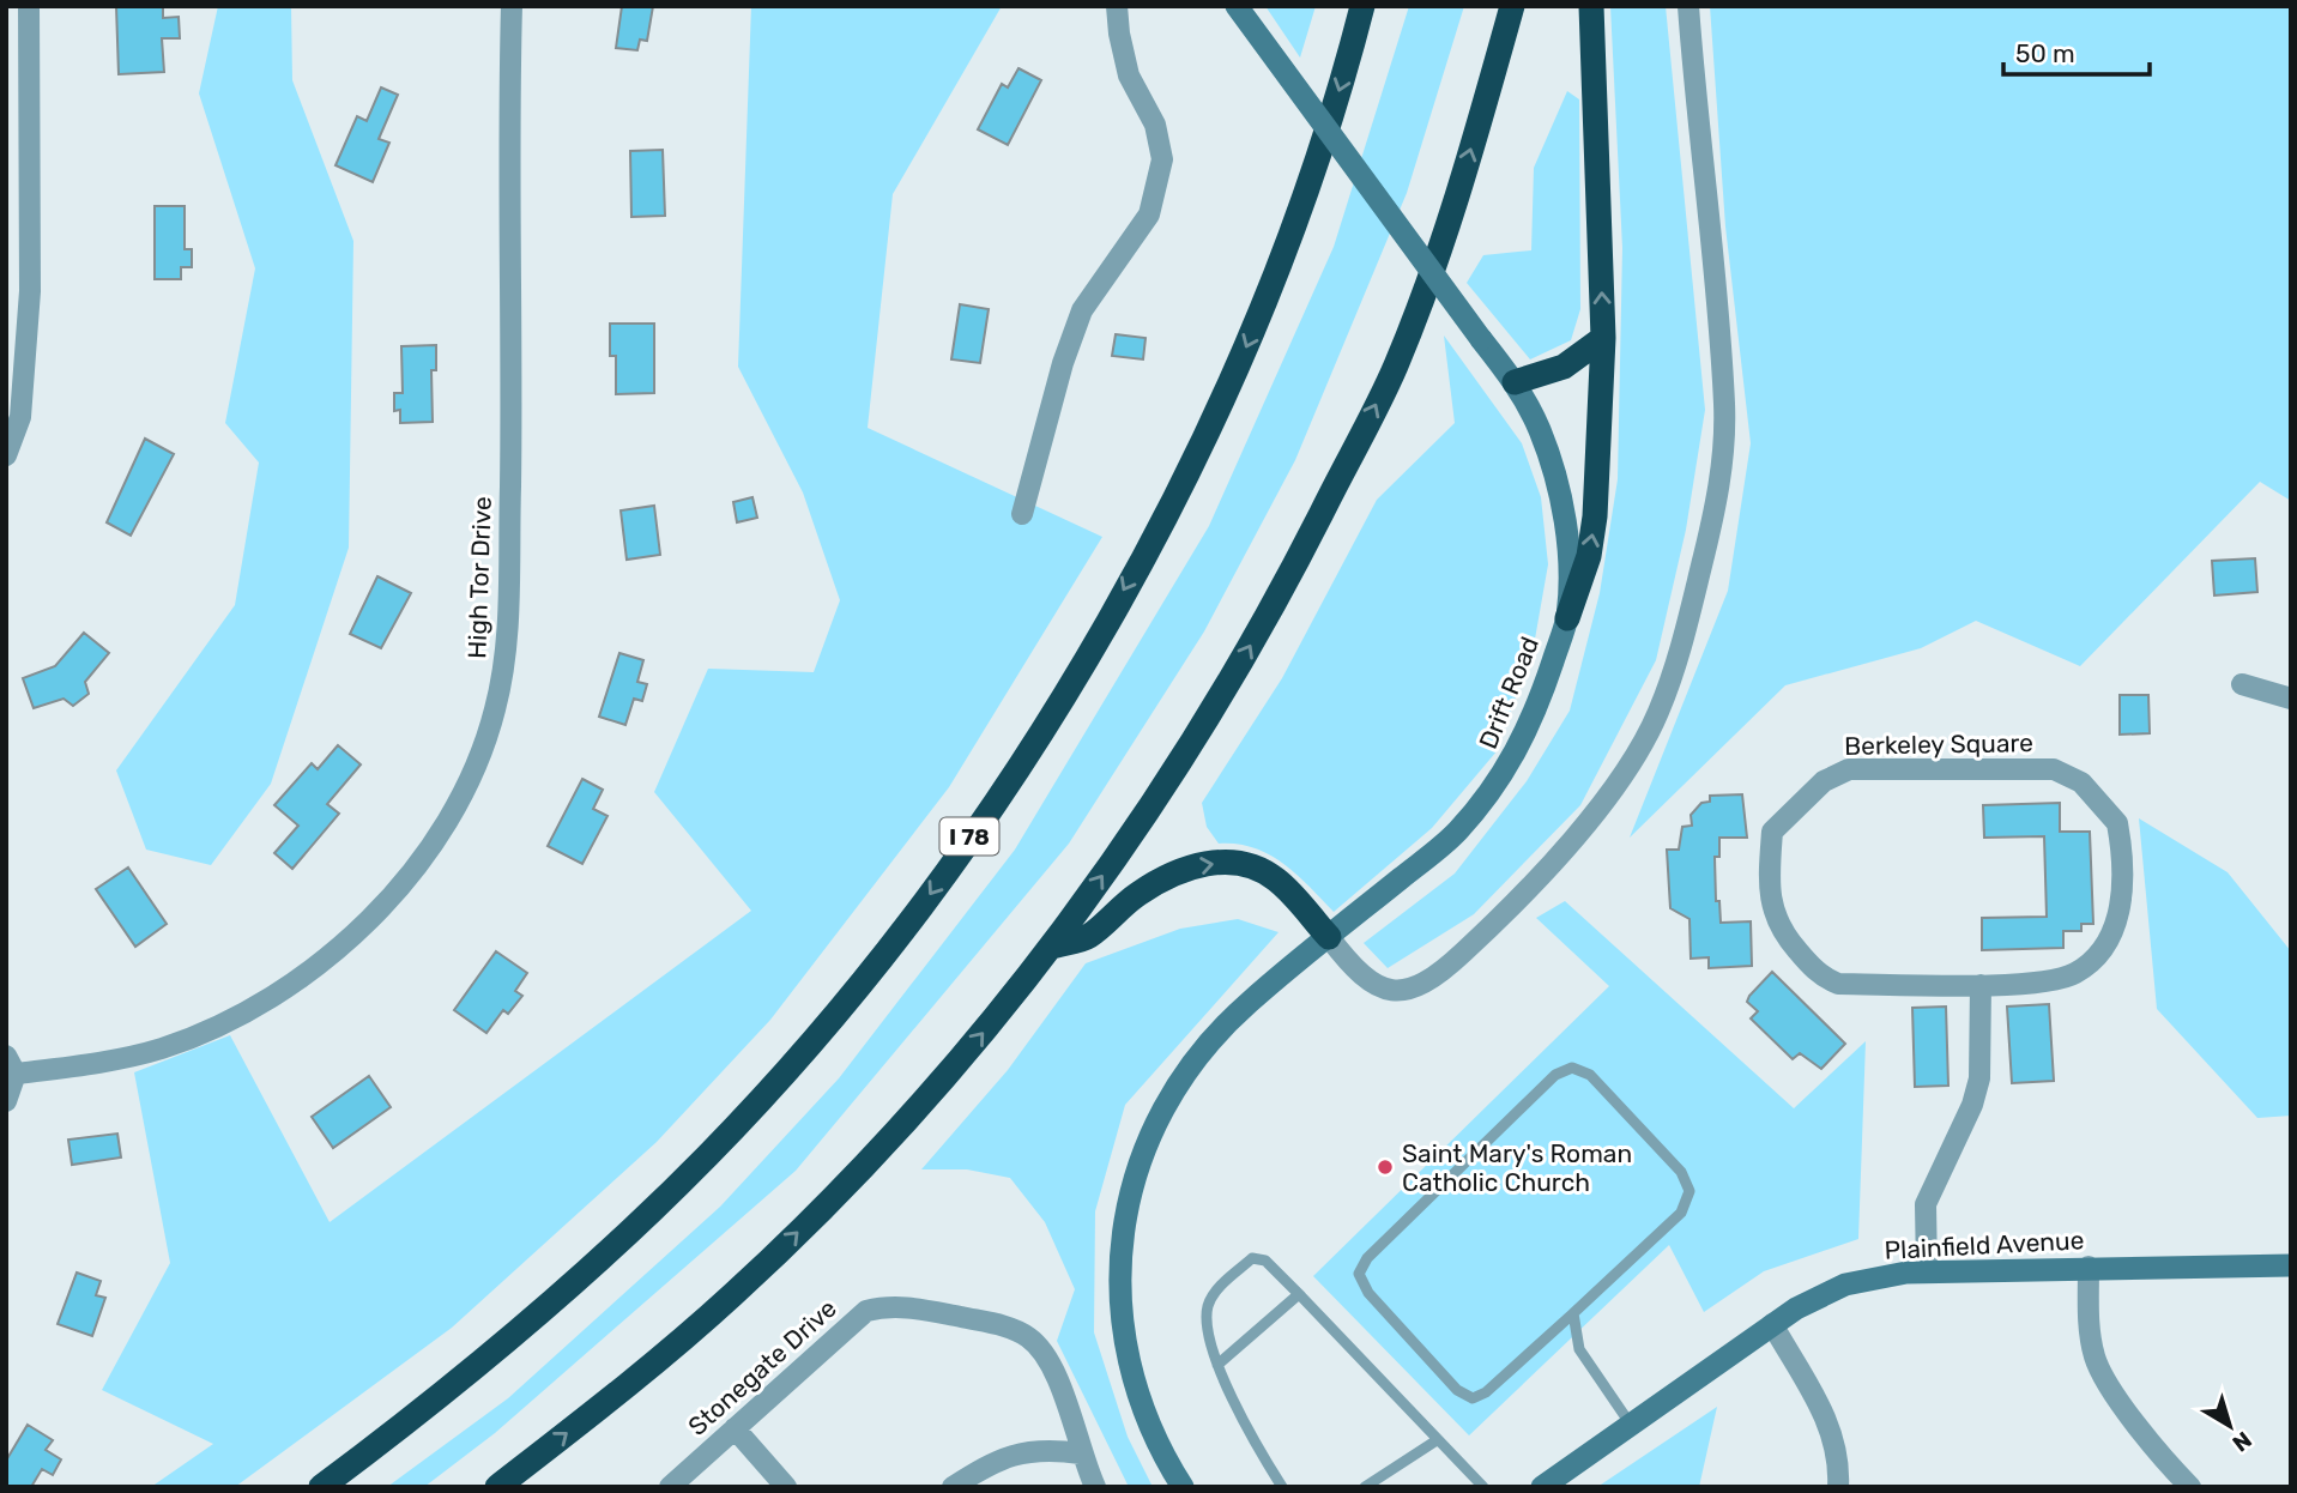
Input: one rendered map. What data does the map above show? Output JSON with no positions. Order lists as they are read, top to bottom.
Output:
{
  "streets": {
    "highway": ["I 78"],
    "main road": ["Drift Road", "Plainfield Avenue"],
    "street": ["High Tor Drive", "Berkeley Square", "Stonegate Drive"]
  },
  "places": ["Saint Mary's Roman Catholic Church"],
  "scale_bar": "50 m",
  "north": "bottom right"
}
